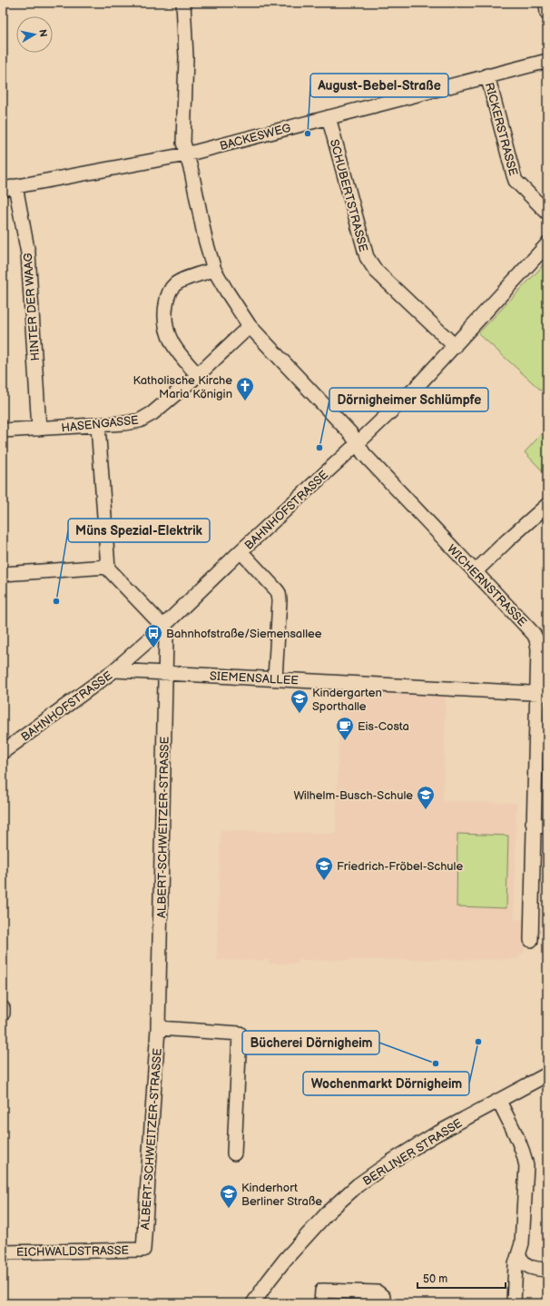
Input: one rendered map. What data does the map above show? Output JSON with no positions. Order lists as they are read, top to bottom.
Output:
{
  "streets": {
    "street": [
      "RICKERSTRASSE",
      "BACKESWEG",
      "SCHUBERTSTRASSE",
      "HINTER DER WAAG",
      "HASENGASSE",
      "BAHNHOFSTRASSE",
      "WICHERNSTRASSE",
      "SIEMENSALLEE",
      "ALBERT-SCHWEITZER-STRASSE",
      "BERLINER STRASSE",
      "EICHWALDSTRASSE"
    ]
  },
  "crossings": [
    ["RICKERSTRASSE", "BACKESWEG"],
    ["BACKESWEG", "SCHUBERTSTRASSE"],
    ["BACKESWEG", "HINTER DER WAAG"],
    ["BACKESWEG", "WICHERNSTRASSE"],
    ["SCHUBERTSTRASSE", "BAHNHOFSTRASSE"],
    ["HINTER DER WAAG", "HASENGASSE"],
    ["HASENGASSE", "WICHERNSTRASSE"],
    ["BAHNHOFSTRASSE", "WICHERNSTRASSE"],
    ["BAHNHOFSTRASSE", "SIEMENSALLEE"],
    ["BAHNHOFSTRASSE", "ALBERT-SCHWEITZER-STRASSE"],
    ["WICHERNSTRASSE", "SIEMENSALLEE"],
    ["SIEMENSALLEE", "ALBERT-SCHWEITZER-STRASSE"],
    ["ALBERT-SCHWEITZER-STRASSE", "EICHWALDSTRASSE"]
  ],
  "places": {
    "other": [
      "August-Bebel-Straße",
      "Dörnigheimer Schlümpfe",
      "Müns Spezial-Elektrik",
      "Wochenmarkt Dörnigheim",
      "Bücherei Dörnigheim"
    ],
    "church": ["Katholische Kirche Maria Königin"],
    "bus stop": ["Bahnhofstraße/Siemensallee"],
    "school or university": [
      "Kindergarten Sporthalle",
      "Wilhelm-Busch-Schule",
      "Friedrich-Fröbel-Schule",
      "Kinderhort Berliner Straße"
    ],
    "cafe": ["Eis-Costa"]
  },
  "scale_bar": "50 m",
  "north": "right"
}
